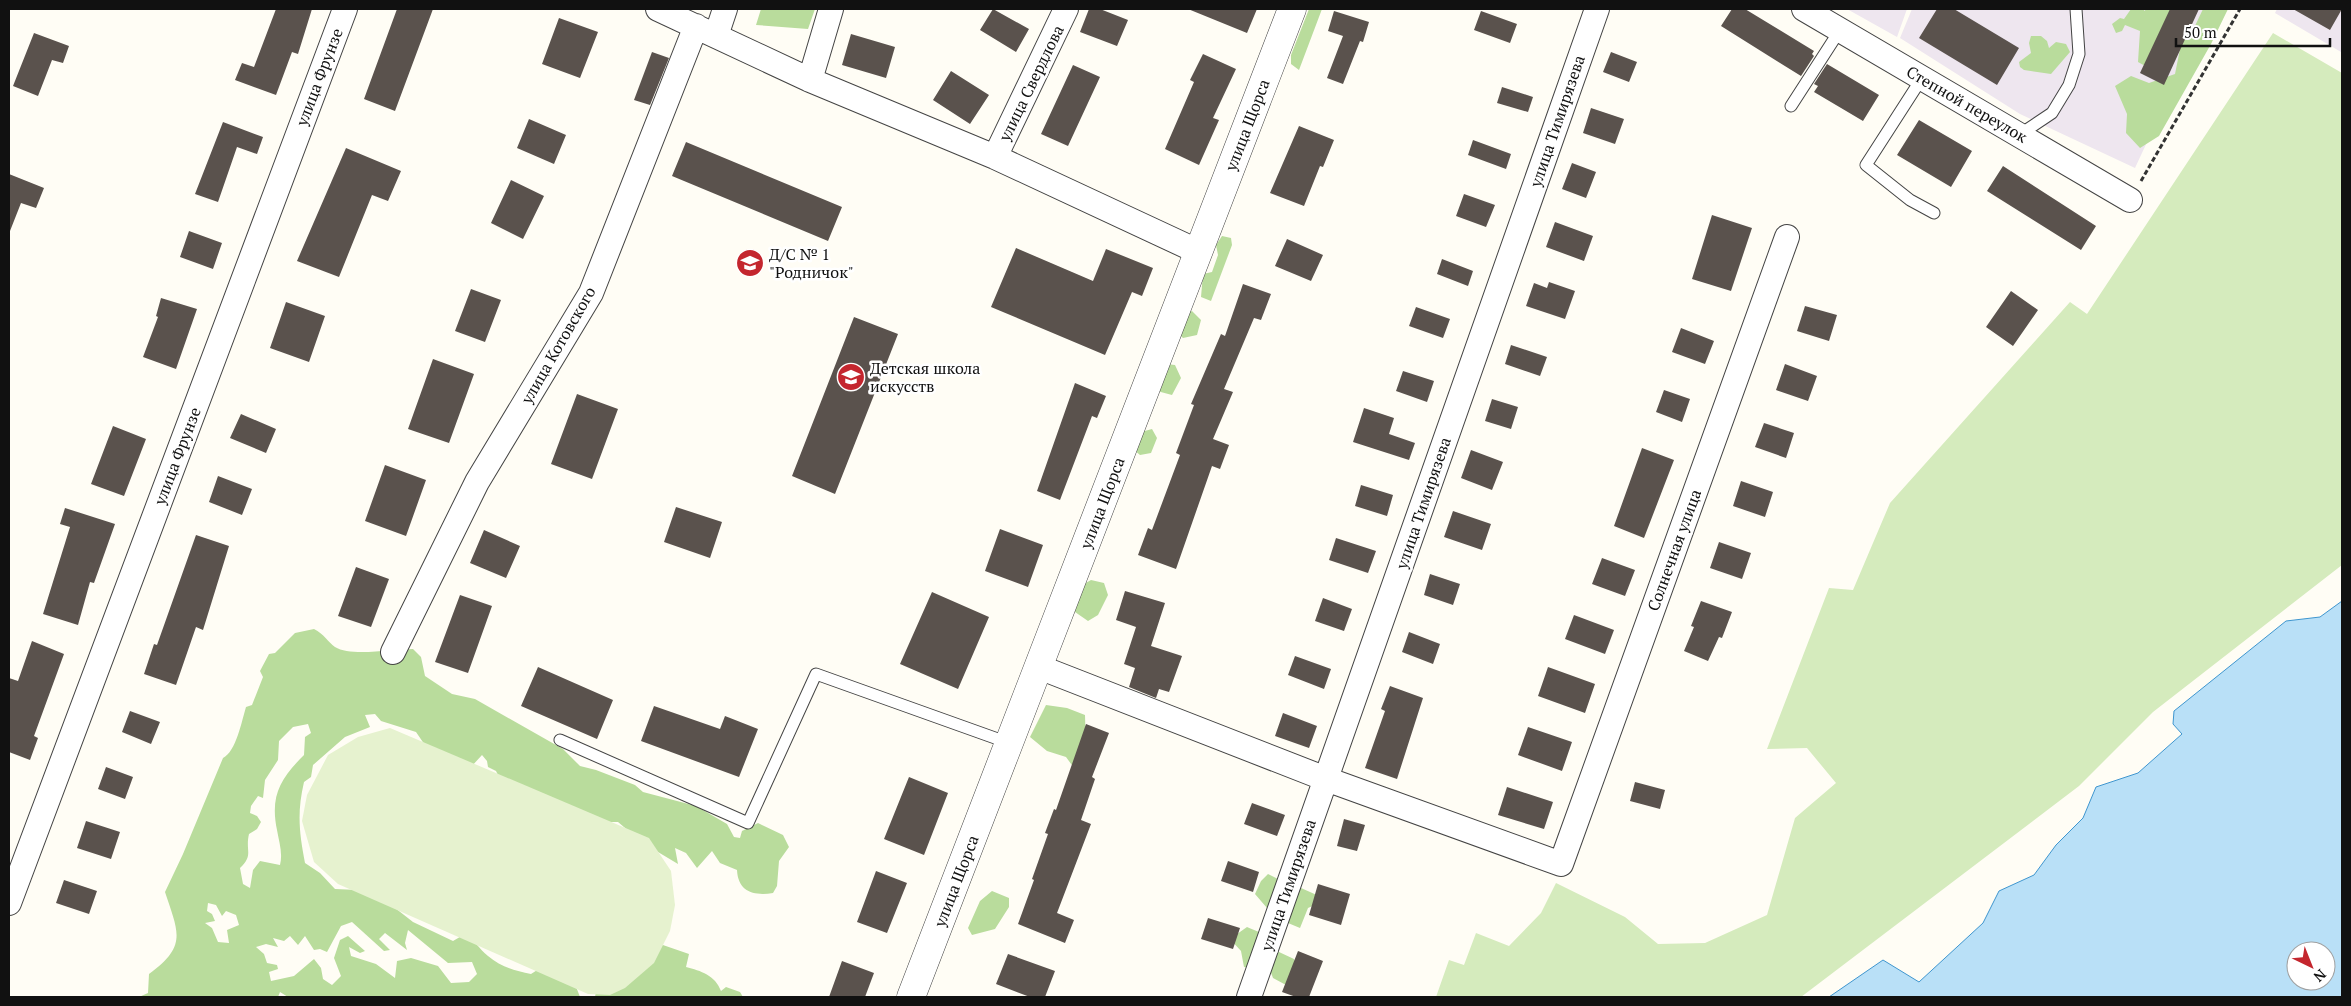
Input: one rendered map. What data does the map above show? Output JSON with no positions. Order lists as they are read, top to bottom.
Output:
{
  "streets": {
    "street": [
      "улица Фрунзе",
      "улица Свердлова",
      "Степной переулок",
      "улица Тимирязева",
      "улица Щорса",
      "улица Котовского",
      "Солнечная улица"
    ]
  },
  "crossings": [
    ["улица Тимирязева", "Солнечная улица"]
  ],
  "places": {
    "school or university": ["Д/С № 1 \"Родничок\"", "Детская школа искусств"]
  },
  "scale_bar": "50 m",
  "north": "bottom right"
}
